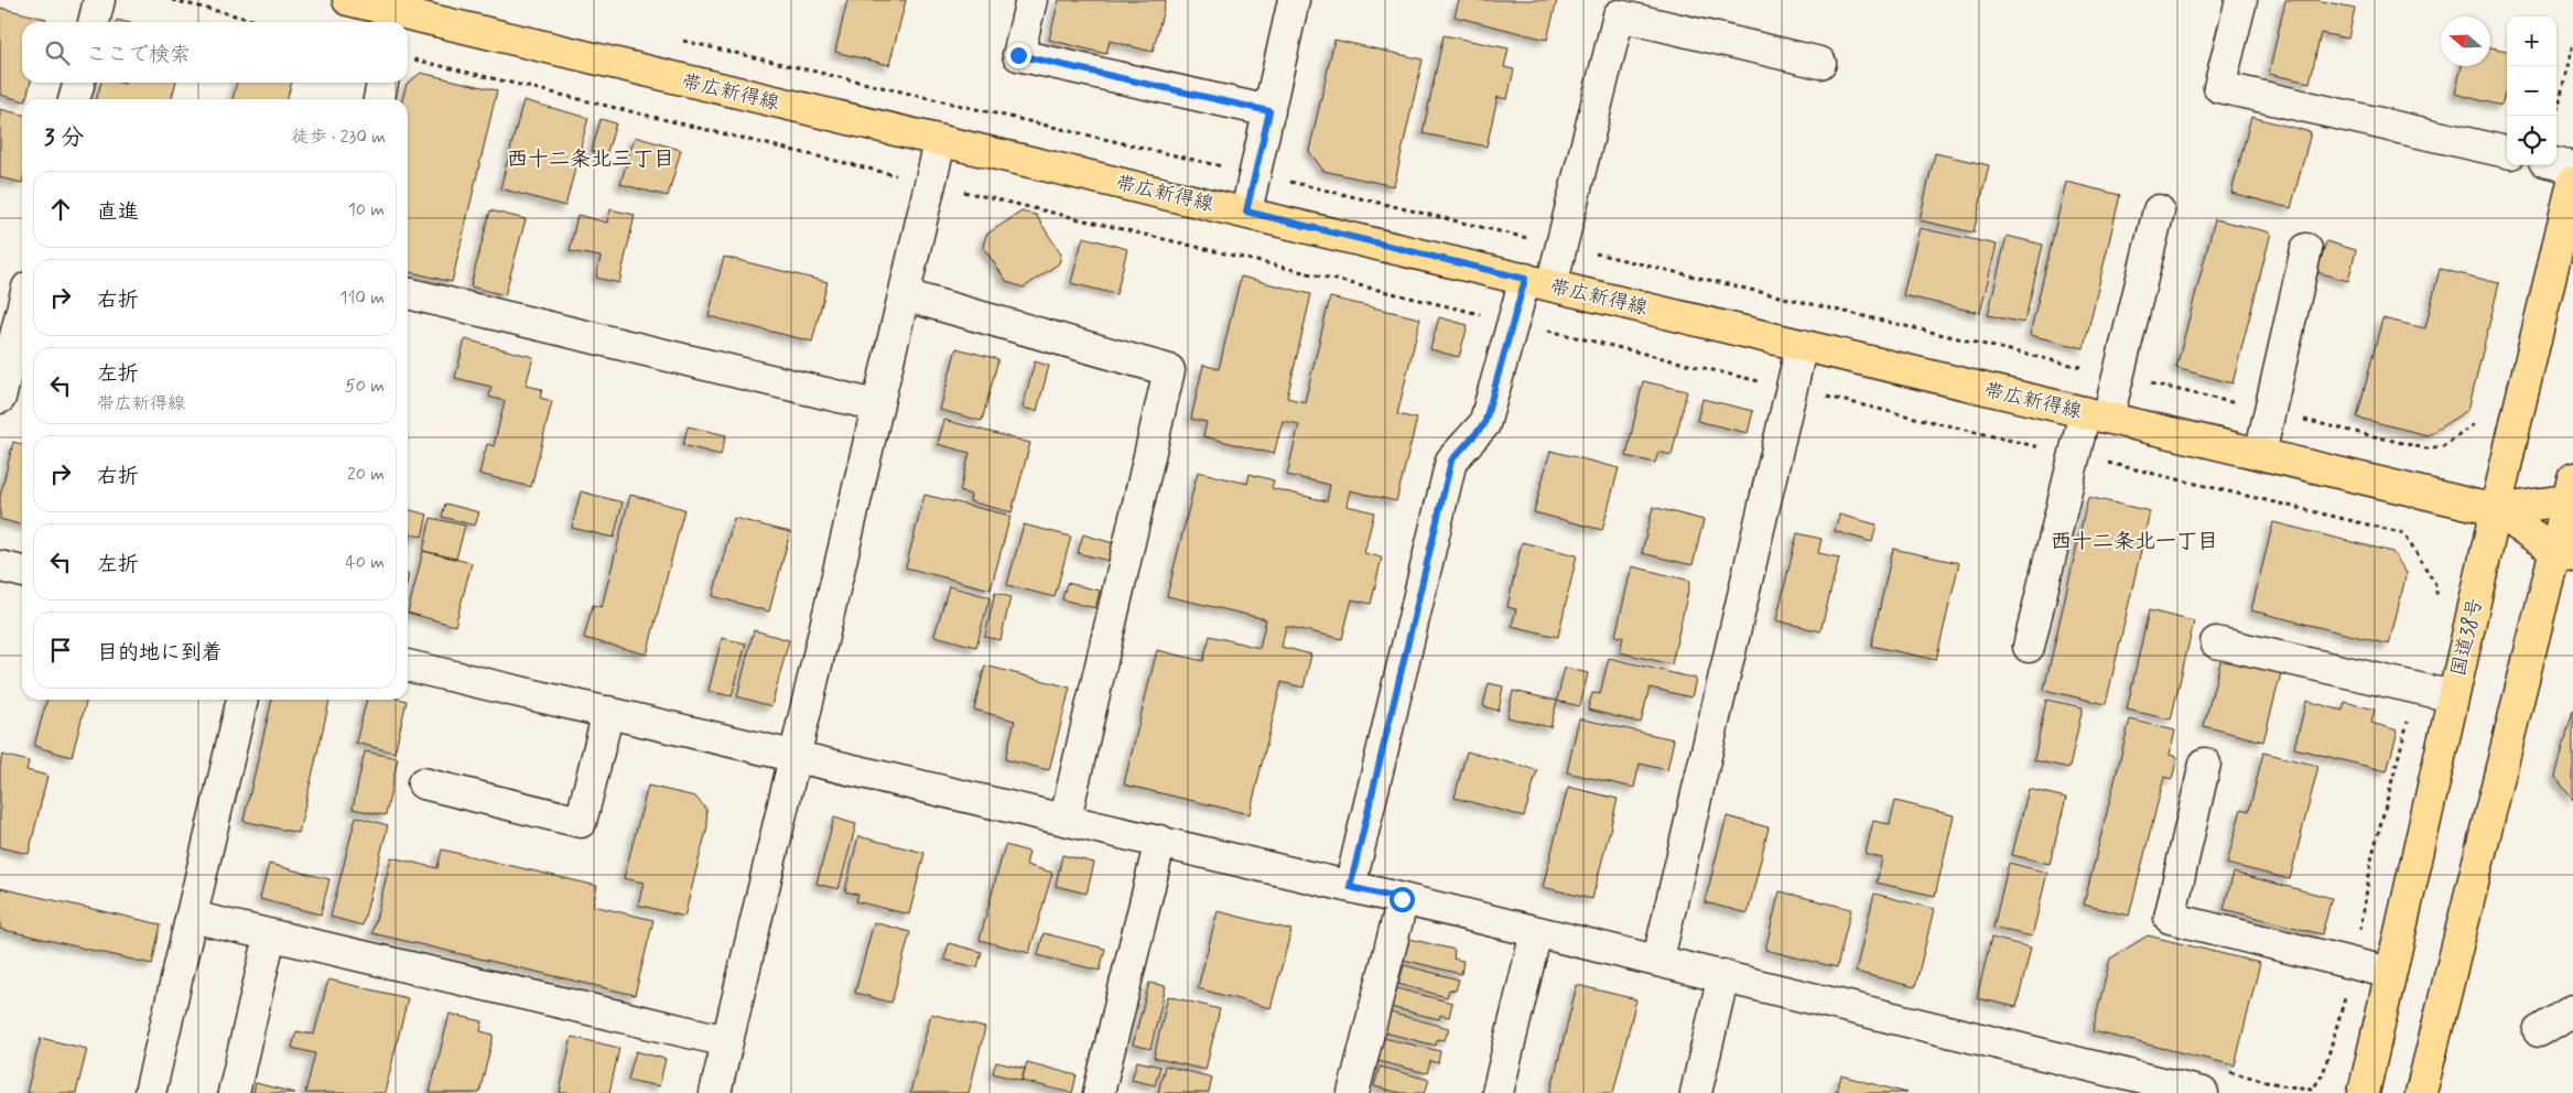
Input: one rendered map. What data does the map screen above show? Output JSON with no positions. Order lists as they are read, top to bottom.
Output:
{
  "streets": {
    "main road": ["帯広新得線", "国道38号"]
  },
  "crossings": [
    ["帯広新得線", "国道38号"]
  ],
  "districts": ["西十二条北三丁目", "西十二条北一丁目"],
  "north": "left",
  "page": {
    "map_buttons": ["+", "−"],
    "search": "ここで検索",
    "heading": ["3 分", "徒歩 · 230 m"],
    "list": [
      ["直進", "10 m"],
      ["右折", "110 m"],
      ["左折", "帯広新得線", "50 m"],
      ["右折", "20 m"],
      ["左折", "40 m"],
      "目的地に到着"
    ]
  }
}
